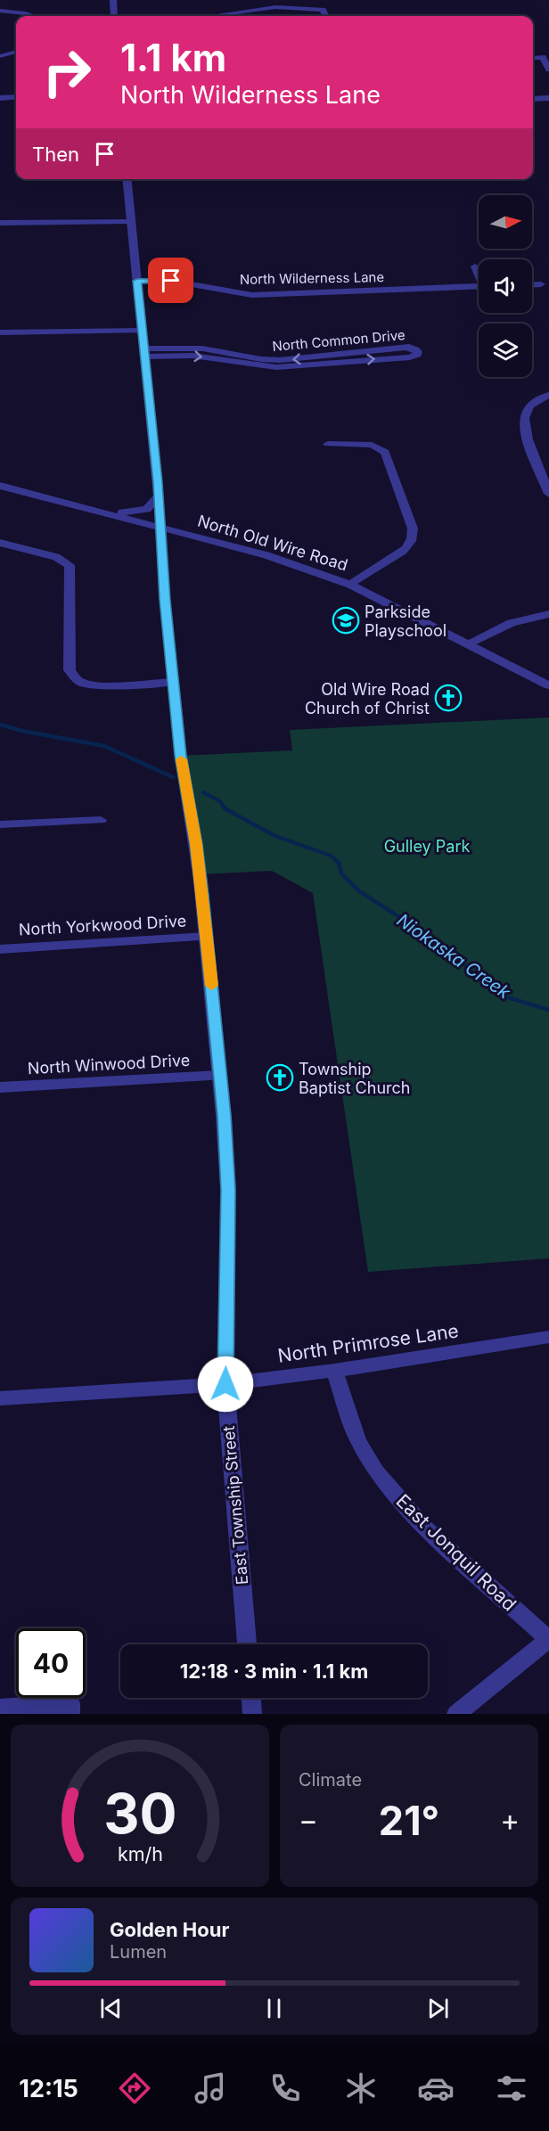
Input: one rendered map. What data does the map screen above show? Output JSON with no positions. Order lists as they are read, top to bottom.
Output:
{
  "streets": {
    "street": [
      "North Wilderness Lane",
      "North Common Drive",
      "North Old Wire Road",
      "North Yorkwood Drive",
      "North Winwood Drive",
      "North Primrose Lane",
      "East Township Street",
      "East Jonquil Road"
    ]
  },
  "crossings": [
    ["North Wilderness Lane", "East Township Street"],
    ["North Common Drive", "East Township Street"],
    ["North Old Wire Road", "East Township Street"],
    ["North Yorkwood Drive", "East Township Street"],
    ["North Winwood Drive", "East Township Street"],
    ["North Primrose Lane", "East Township Street"],
    ["North Primrose Lane", "East Jonquil Road"]
  ],
  "water": ["Niokaska Creek"],
  "parks": ["Gulley Park"],
  "places": {
    "school or university": ["Parkside Playschool"],
    "church": ["Old Wire Road Church of Christ", "Township Baptist Church"]
  },
  "north": "right",
  "page": {
    "turn": ["1.1 km", "North Wilderness Lane"],
    "then": "Then",
    "limit": "40",
    "trip": "12:18 · 3 min · 1.1 km",
    "tile": "Climate",
    "heat": ["−", "21°", "+"],
    "song": ["Golden Hour", "Lumen"],
    "tabs": "12:15",
    "gauge": ["30", "km/h"]
  }
}
